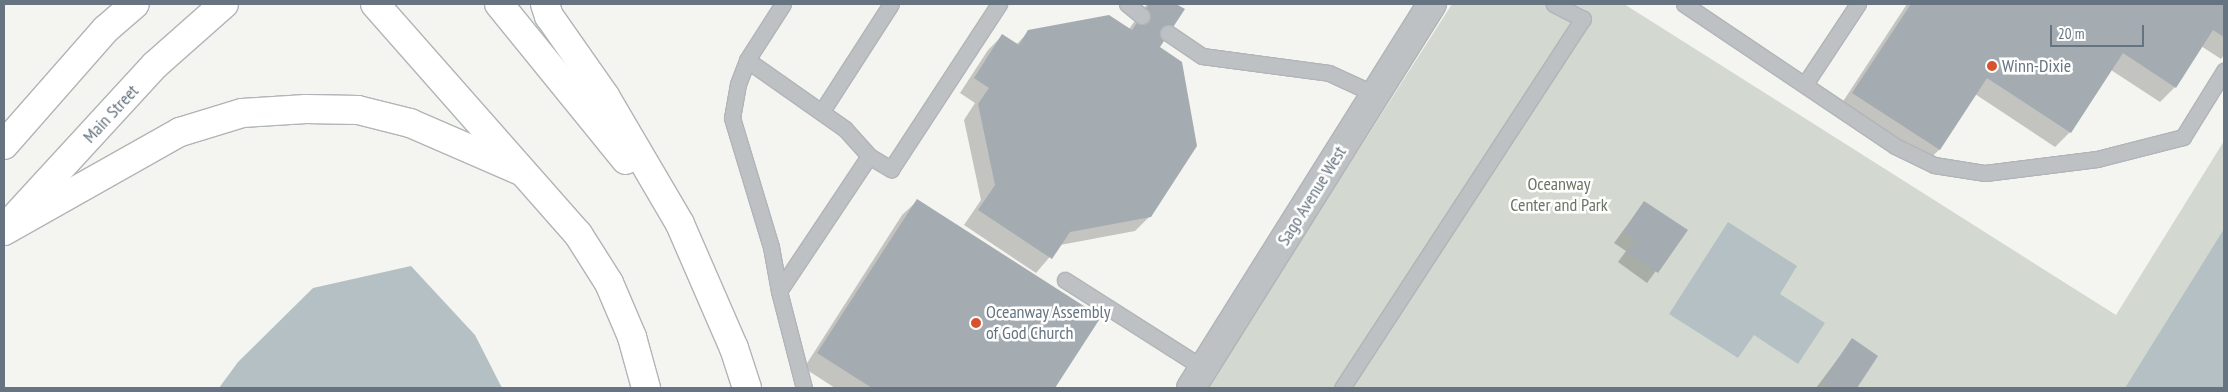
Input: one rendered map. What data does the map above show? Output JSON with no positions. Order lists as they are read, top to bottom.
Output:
{
  "streets": {
    "main road": ["Main Street"],
    "street": ["Sago Avenue West"]
  },
  "parks": ["Oceanway Center and Park"],
  "places": ["Winn-Dixie", "Oceanway Assembly of God Church"],
  "scale_bar": "20 m"
}
